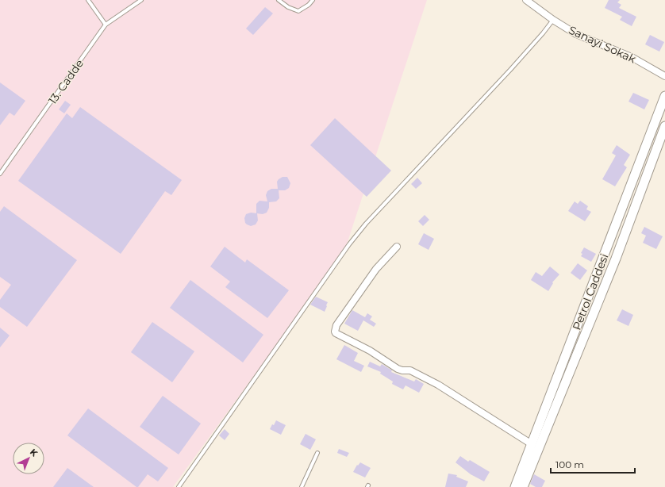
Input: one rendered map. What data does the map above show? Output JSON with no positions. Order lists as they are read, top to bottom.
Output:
{
  "streets": {
    "main road": ["Petrol Caddesi"],
    "street": ["Sanayi Sokak"],
    "lane": ["13. Cadde"]
  },
  "scale_bar": "100 m",
  "north": "top right"
}
